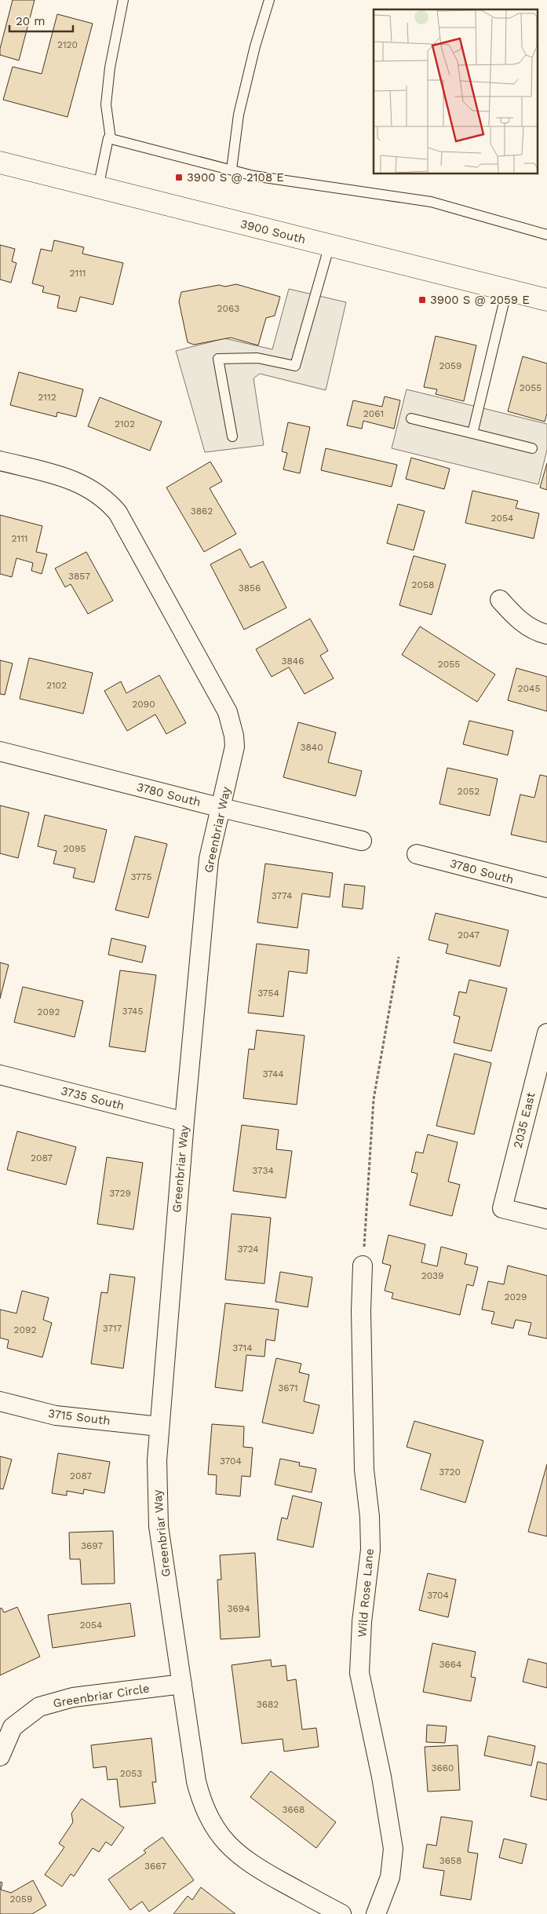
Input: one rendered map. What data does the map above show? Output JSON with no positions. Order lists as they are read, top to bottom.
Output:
{
  "streets": {
    "main road": ["3900 South"],
    "street": [
      "3780 South",
      "Greenbriar Way",
      "3735 South",
      "2035 East",
      "3715 South",
      "Wild Rose Lane",
      "Greenbriar Circle"
    ]
  },
  "crossings": [
    ["3780 South", "Greenbriar Way"],
    ["Greenbriar Way", "3735 South"],
    ["Greenbriar Way", "3715 South"],
    ["Greenbriar Way", "Greenbriar Circle"]
  ],
  "places": {
    "transit": ["3900 S @ 2108 E", "3900 S @ 2059 E"]
  },
  "house_numbers": [
    "2120",
    "2111",
    "2063",
    "2059",
    "2055",
    "2112",
    "2061",
    "2102",
    "3862",
    "2054",
    "2111",
    "3857",
    "2058",
    "3856",
    "3846",
    "2055",
    "2102",
    "2045",
    "2090",
    "3840",
    "2052",
    "2095",
    "3775",
    "3774",
    "2047",
    "3754",
    "3745",
    "2092",
    "3744",
    "2087",
    "3734",
    "3729",
    "3724",
    "2039",
    "2029",
    "3717",
    "2092",
    "3714",
    "3671",
    "3704",
    "3720",
    "2087",
    "3697",
    "3704",
    "3694",
    "2054",
    "3664",
    "3682",
    "3660",
    "2053",
    "3668",
    "3658",
    "3667",
    "2059"
  ],
  "scale_bar": "20 m"
}
